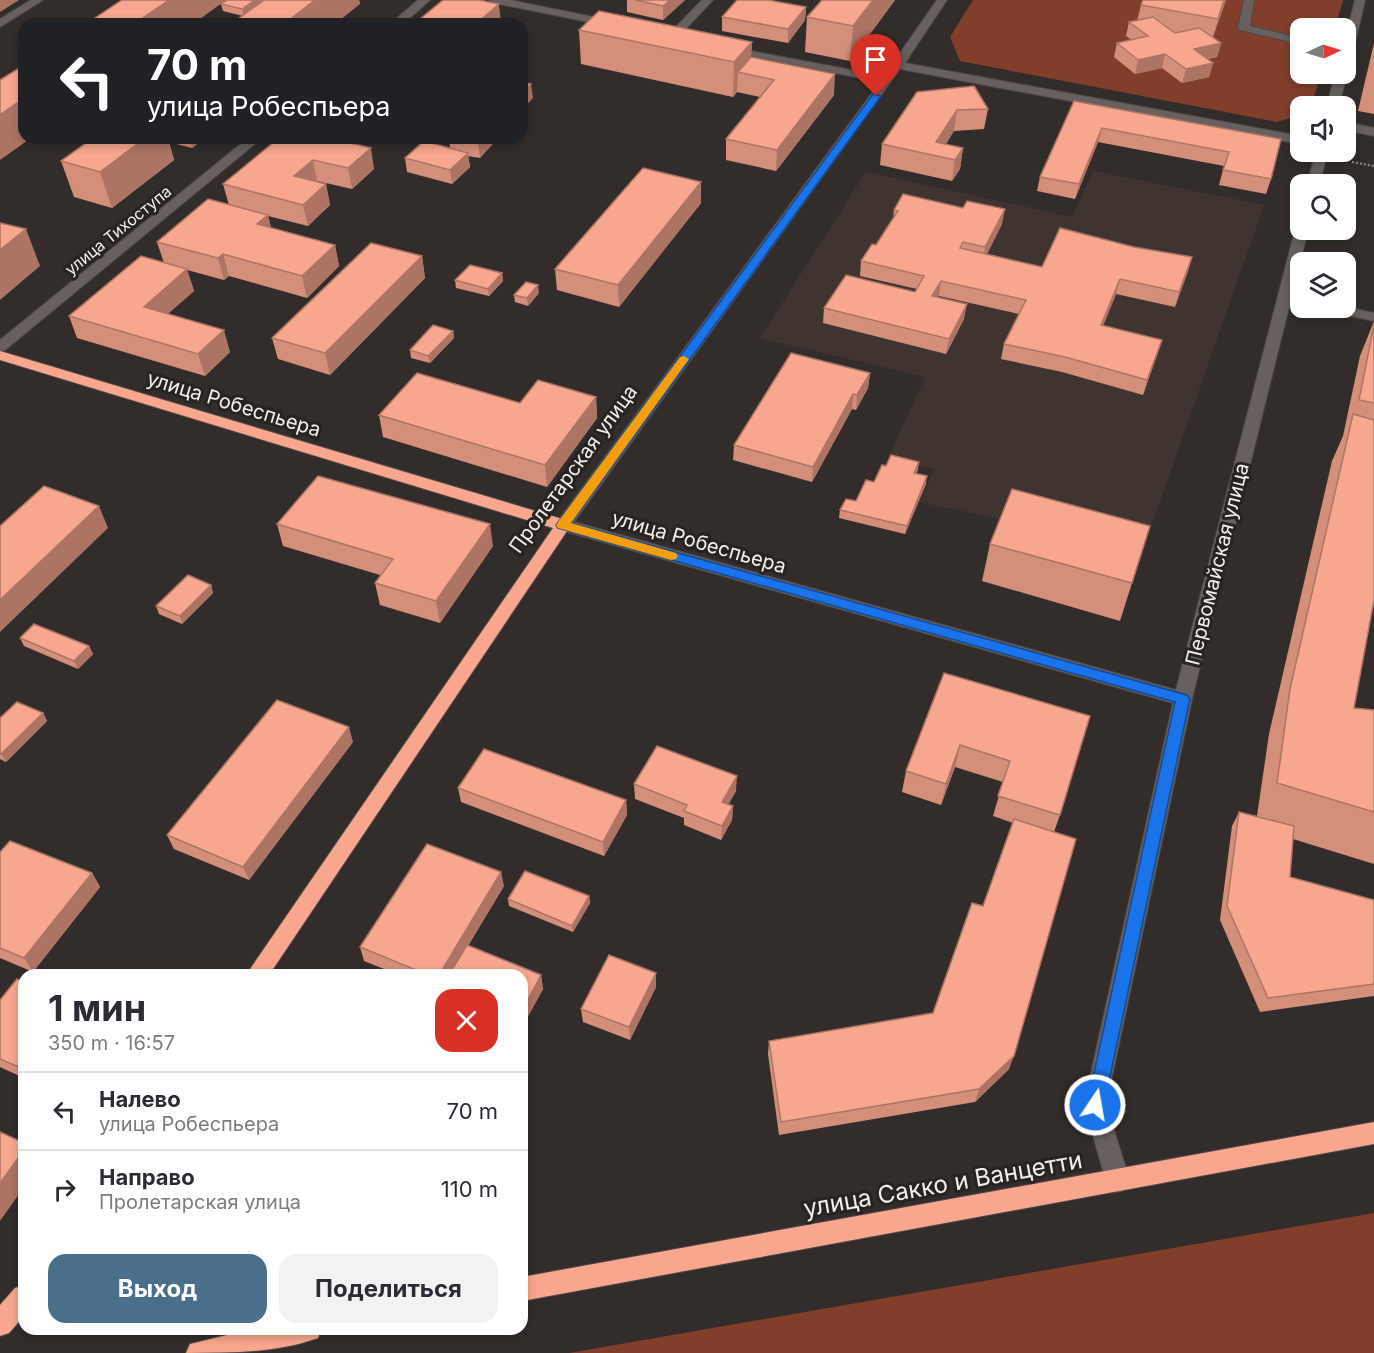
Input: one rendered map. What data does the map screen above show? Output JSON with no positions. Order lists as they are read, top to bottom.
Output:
{
  "streets": {
    "highway": ["улица Робеспьера", "Пролетарская улица", "улица Сакко и Ванцетти"],
    "street": ["улица Тихоступа", "Первомайская улица"]
  },
  "crossings": [
    ["улица Робеспьера", "Пролетарская улица"],
    ["улица Робеспьера", "Первомайская улица"],
    ["Первомайская улица", "улица Сакко и Ванцетти"]
  ],
  "north": "right",
  "page": {
    "turn": ["70 m", "улица Робеспьера"],
    "heading": ["1 мин", "350 m · 16:57"],
    "list": [
      {
        "name": "Налево",
        "note": "улица Робеспьера",
        "value": "70 m"
      },
      {
        "name": "Направо",
        "note": "Пролетарская улица",
        "value": "110 m"
      }
    ],
    "buttons": ["Выход", "Поделиться"]
  }
}
